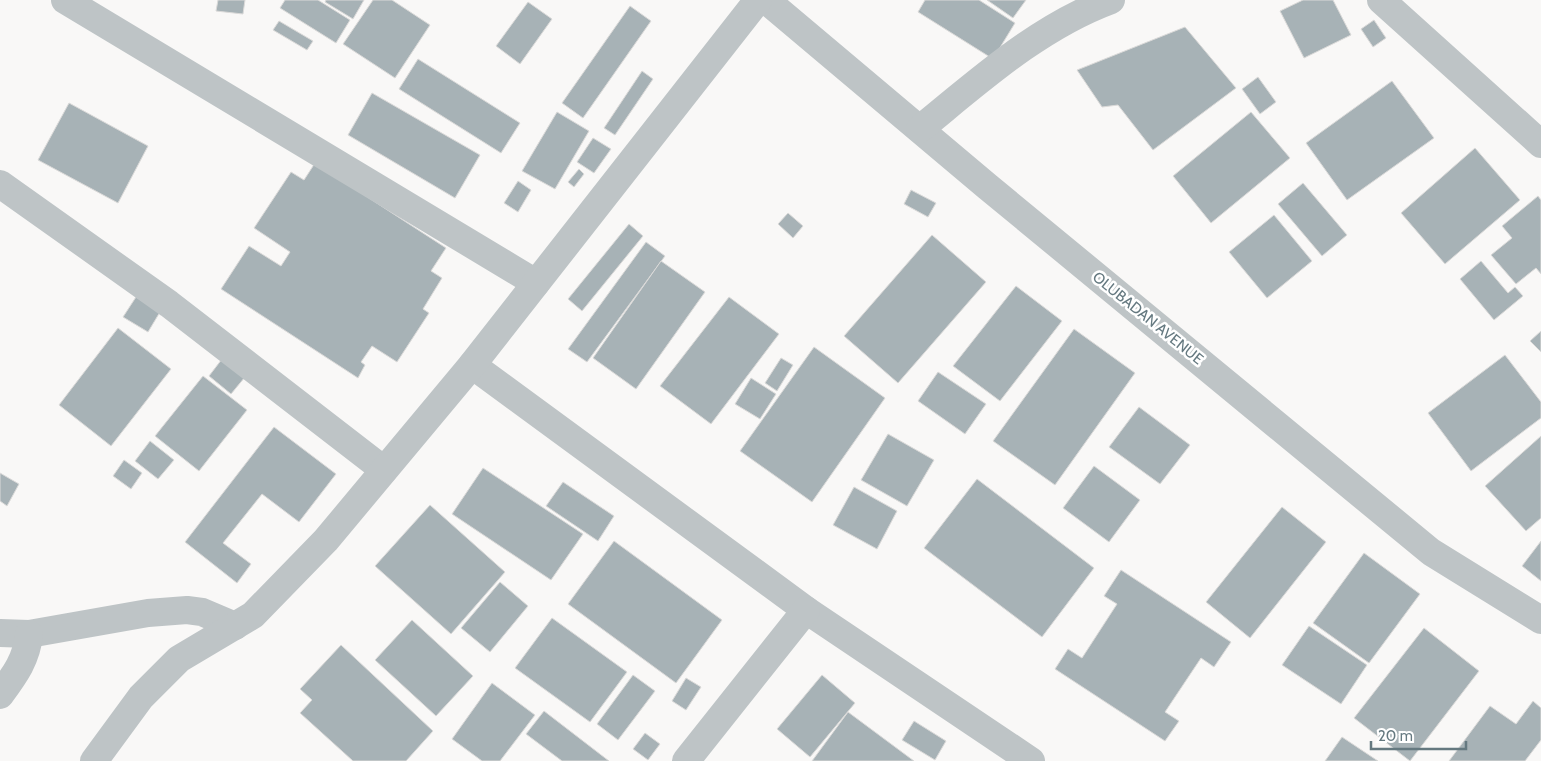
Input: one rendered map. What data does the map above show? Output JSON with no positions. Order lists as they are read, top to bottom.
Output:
{
  "streets": {
    "street": ["OLUBADAN AVENUE"]
  },
  "scale_bar": "20 m"
}
